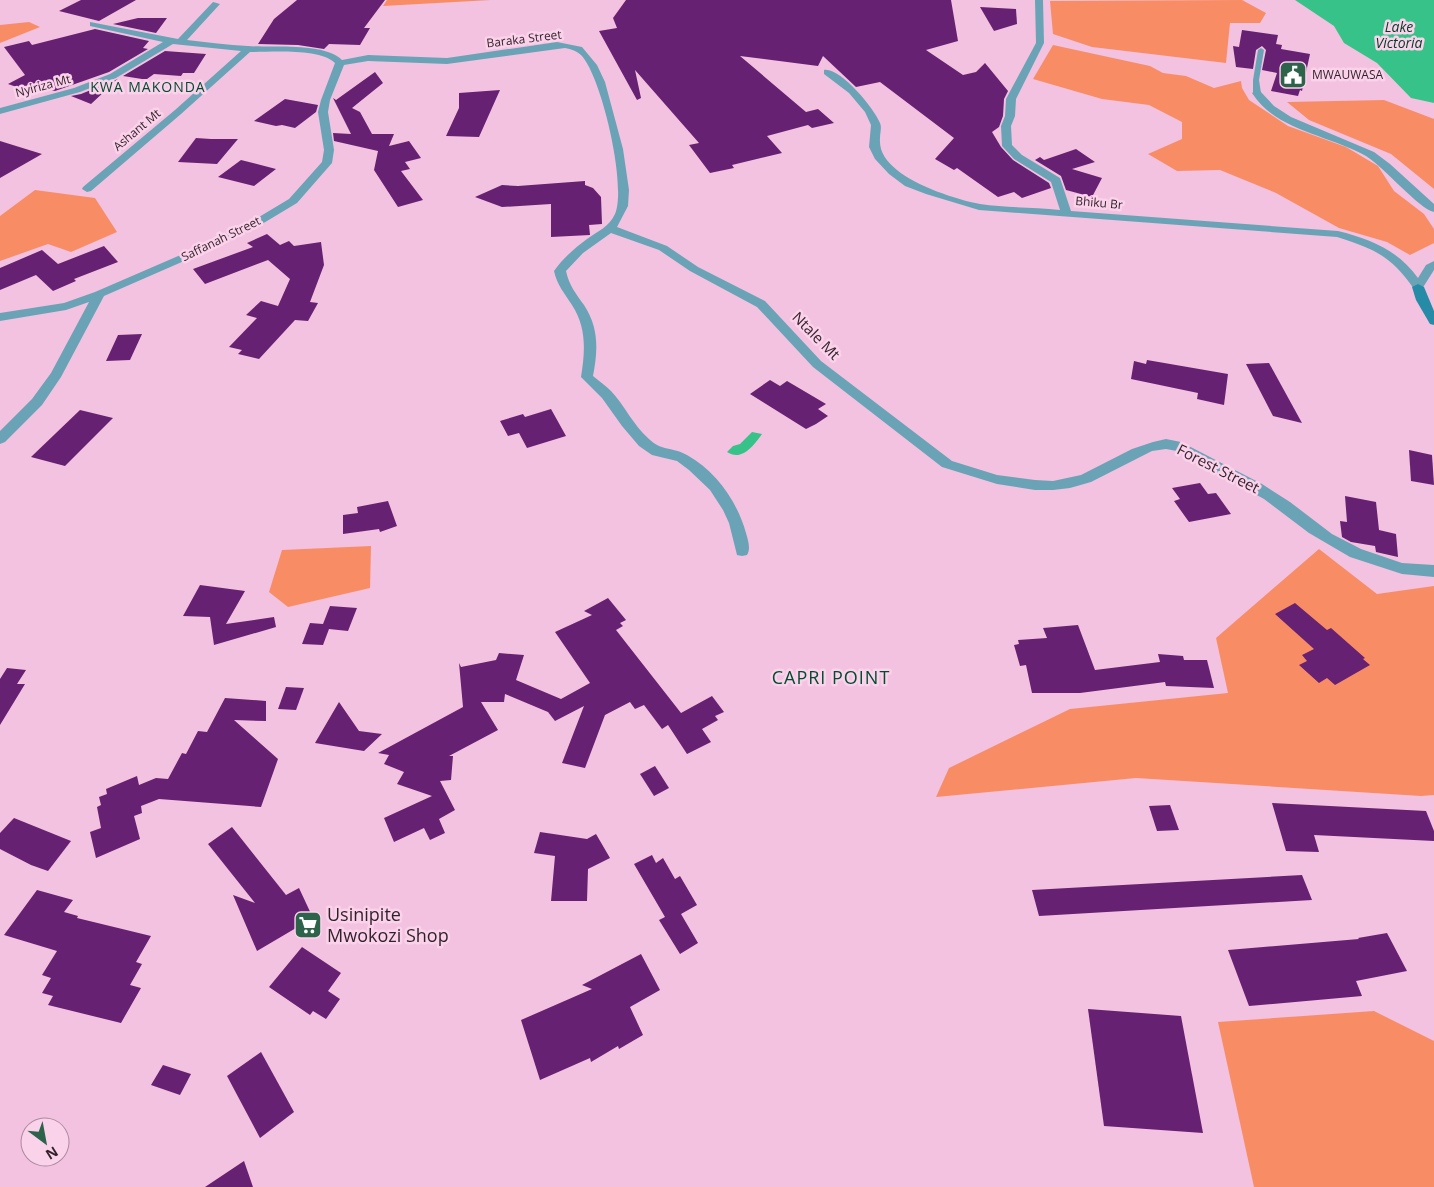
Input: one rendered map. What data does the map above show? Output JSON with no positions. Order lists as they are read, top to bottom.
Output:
{
  "streets": {
    "street": [
      "Baraka Street",
      "Nyiriza Mt",
      "Ashant Mt",
      "Bhiku Br",
      "Saffanah Street",
      "Ntale Mt",
      "Forest Street"
    ]
  },
  "crossings": [
    ["Baraka Street", "Saffanah Street"],
    ["Baraka Street", "Ntale Mt"],
    ["Ntale Mt", "Forest Street"]
  ],
  "districts": ["KWA MAKONDA", "CAPRI POINT"],
  "water": ["Lake Victoria"],
  "places": {
    "public building": ["MWAUWASA"],
    "supermarket": ["Usinipite Mwokozi Shop"]
  },
  "north": "bottom right"
}
